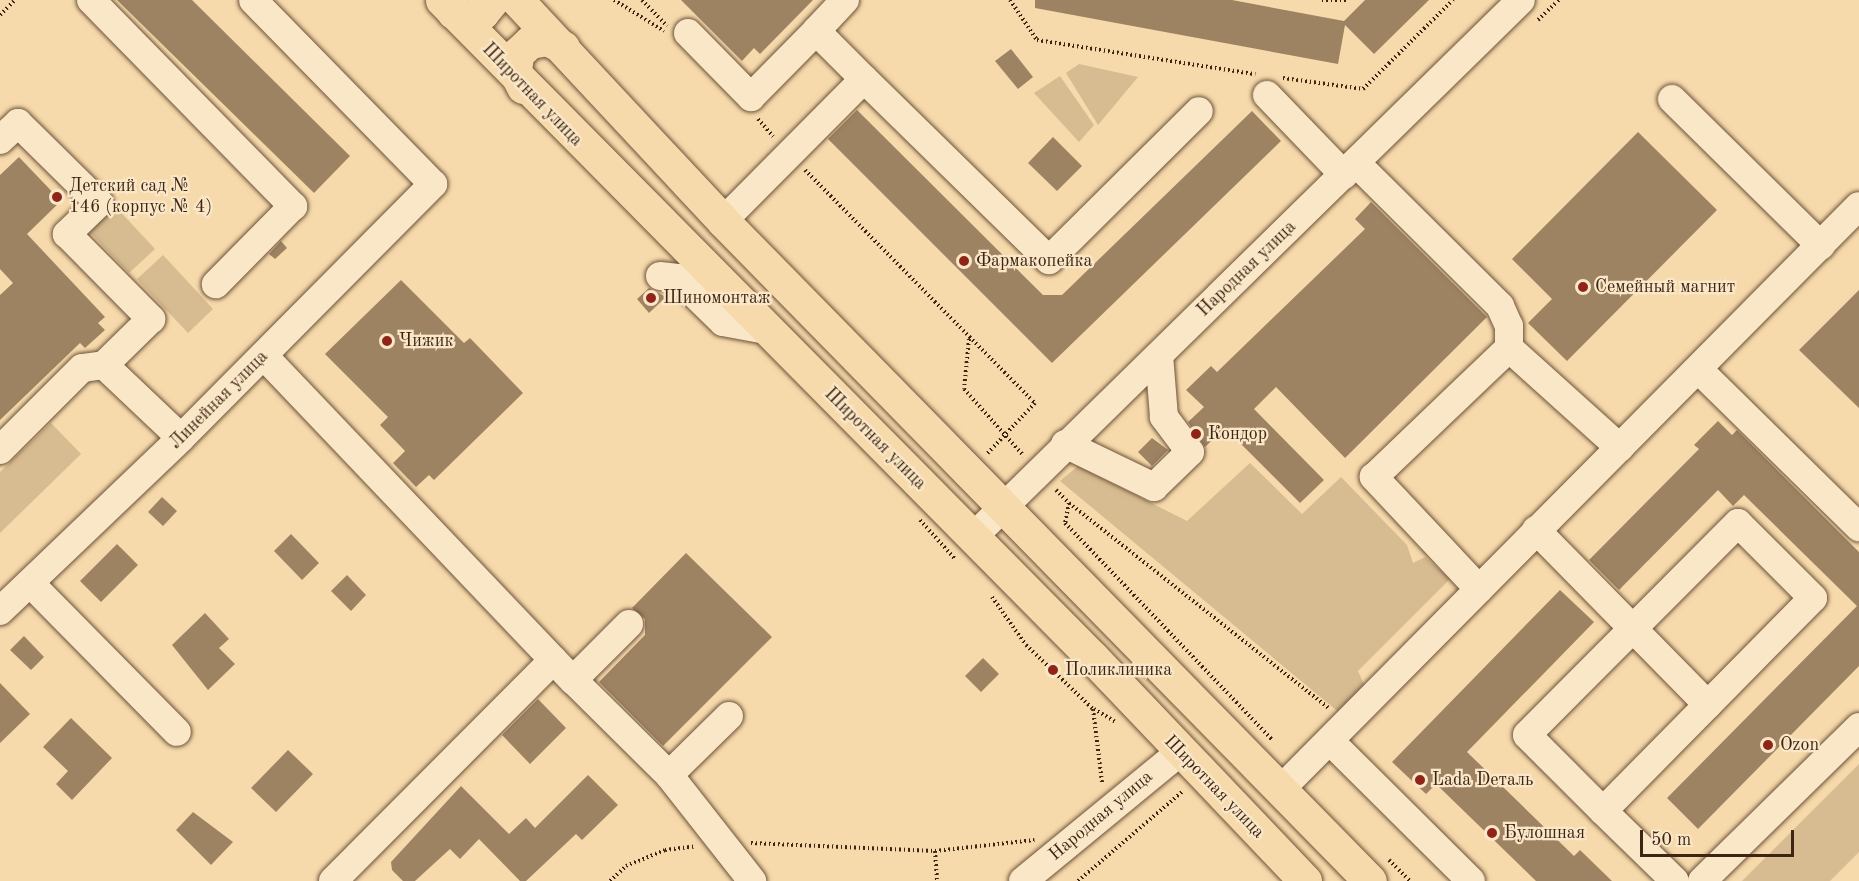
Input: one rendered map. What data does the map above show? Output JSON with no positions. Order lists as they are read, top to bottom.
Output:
{
  "streets": {
    "main road": ["Широтная улица"],
    "street": ["Народная улица", "Линейная улица"]
  },
  "crossings": [
    ["Широтная улица", "Народная улица"]
  ],
  "places": [
    "Детский сад № 146 (корпус № 4)",
    "Фармакопейка",
    "Семейный магнит",
    "Шиномонтаж",
    "Чижик",
    "Кондор",
    "Поликлиника",
    "Ozon",
    "Lada Dеталь",
    "Булошная"
  ],
  "scale_bar": "50 m"
}
